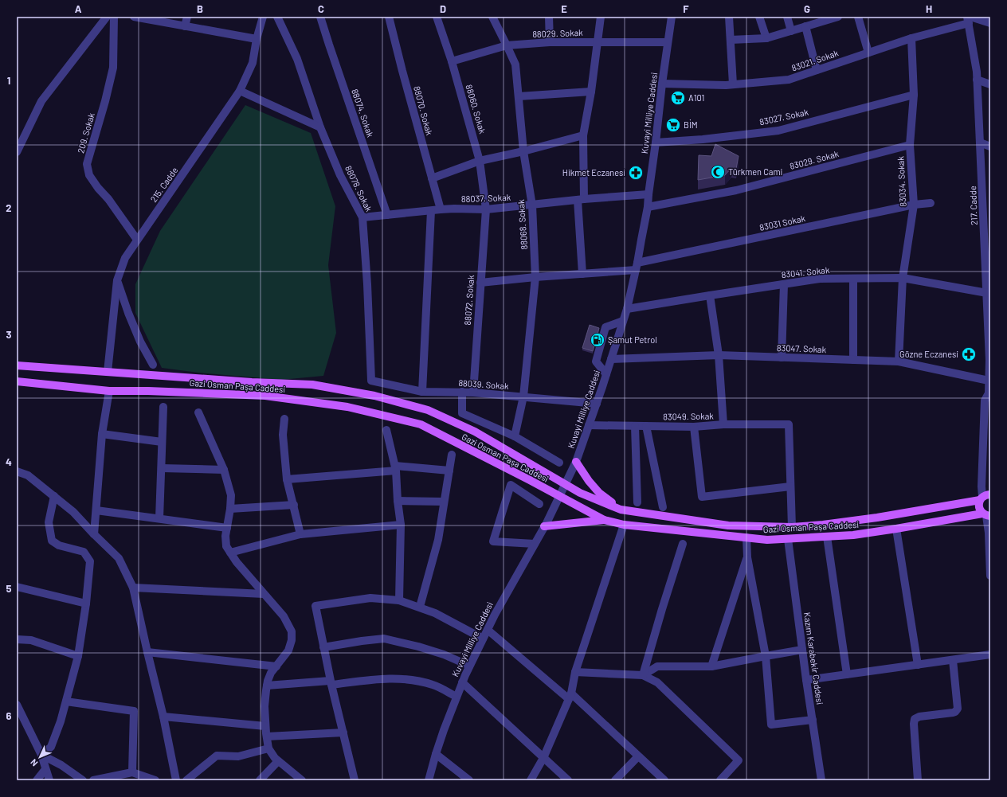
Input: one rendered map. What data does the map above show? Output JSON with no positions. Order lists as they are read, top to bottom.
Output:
{
  "streets": {
    "main road": ["Gazi Osman Paşa Caddesi"],
    "street": [
      "88029. Sokak",
      "83021. Sokak",
      "88060. Sokak",
      "88070. Sokak",
      "88074. Sokak",
      "Kuvayi Milliye Caddesi",
      "83027. Sokak",
      "209. Sokak",
      "83029. Sokak",
      "83034. Sokak",
      "215. Cadde",
      "88078. Sokak",
      "88037. Sokak",
      "217. Cadde",
      "83031 Sokak",
      "88068. Sokak",
      "83041. Sokak",
      "88072. Sokak",
      "83047. Sokak",
      "88039. Sokak",
      "83049. Sokak",
      "Kazım Karabekir Caddesi"
    ]
  },
  "crossings": [
    ["88029. Sokak", "88060. Sokak"],
    ["88029. Sokak", "Kuvayi Milliye Caddesi"],
    ["88029. Sokak", "88068. Sokak"],
    ["83021. Sokak", "Kuvayi Milliye Caddesi"],
    ["83021. Sokak", "83034. Sokak"],
    ["83021. Sokak", "217. Cadde"],
    ["88060. Sokak", "88037. Sokak"],
    ["88060. Sokak", "88072. Sokak"],
    ["88070. Sokak", "88037. Sokak"],
    ["88074. Sokak", "88037. Sokak"],
    ["Kuvayi Milliye Caddesi", "83027. Sokak"],
    ["Kuvayi Milliye Caddesi", "83029. Sokak"],
    ["Kuvayi Milliye Caddesi", "88037. Sokak"],
    ["Kuvayi Milliye Caddesi", "83031 Sokak"],
    ["Kuvayi Milliye Caddesi", "83041. Sokak"],
    ["Kuvayi Milliye Caddesi", "83047. Sokak"],
    ["Kuvayi Milliye Caddesi", "88039. Sokak"],
    ["Kuvayi Milliye Caddesi", "Gazi Osman Paşa Caddesi"],
    ["Kuvayi Milliye Caddesi", "83049. Sokak"],
    ["83027. Sokak", "83034. Sokak"],
    ["209. Sokak", "215. Cadde"],
    ["83029. Sokak", "83034. Sokak"],
    ["83034. Sokak", "83031 Sokak"],
    ["83034. Sokak", "83041. Sokak"],
    ["83034. Sokak", "83047. Sokak"],
    ["215. Cadde", "Gazi Osman Paşa Caddesi"],
    ["88078. Sokak", "88037. Sokak"],
    ["88078. Sokak", "88039. Sokak"],
    ["88037. Sokak", "88068. Sokak"],
    ["88037. Sokak", "88072. Sokak"],
    ["217. Cadde", "83041. Sokak"],
    ["217. Cadde", "83047. Sokak"],
    ["217. Cadde", "Gazi Osman Paşa Caddesi"],
    ["83031 Sokak", "88068. Sokak"],
    ["83031 Sokak", "88072. Sokak"],
    ["88068. Sokak", "88039. Sokak"],
    ["88072. Sokak", "88039. Sokak"],
    ["Gazi Osman Paşa Caddesi", "Kazım Karabekir Caddesi"]
  ],
  "places": {
    "supermarket": ["A101", "BİM"],
    "mosque": ["Türkmen Cami"],
    "pharmacy": ["Hikmet Eczanesi", "Gözne Eczanesi"],
    "fuel station": ["Şamut Petrol"]
  },
  "north": "bottom left",
  "grid": {
    "columns": [
      "A",
      "B",
      "C",
      "D",
      "E",
      "F",
      "G",
      "H"
    ],
    "rows": [
      "1",
      "2",
      "3",
      "4",
      "5",
      "6"
    ]
  }
}
